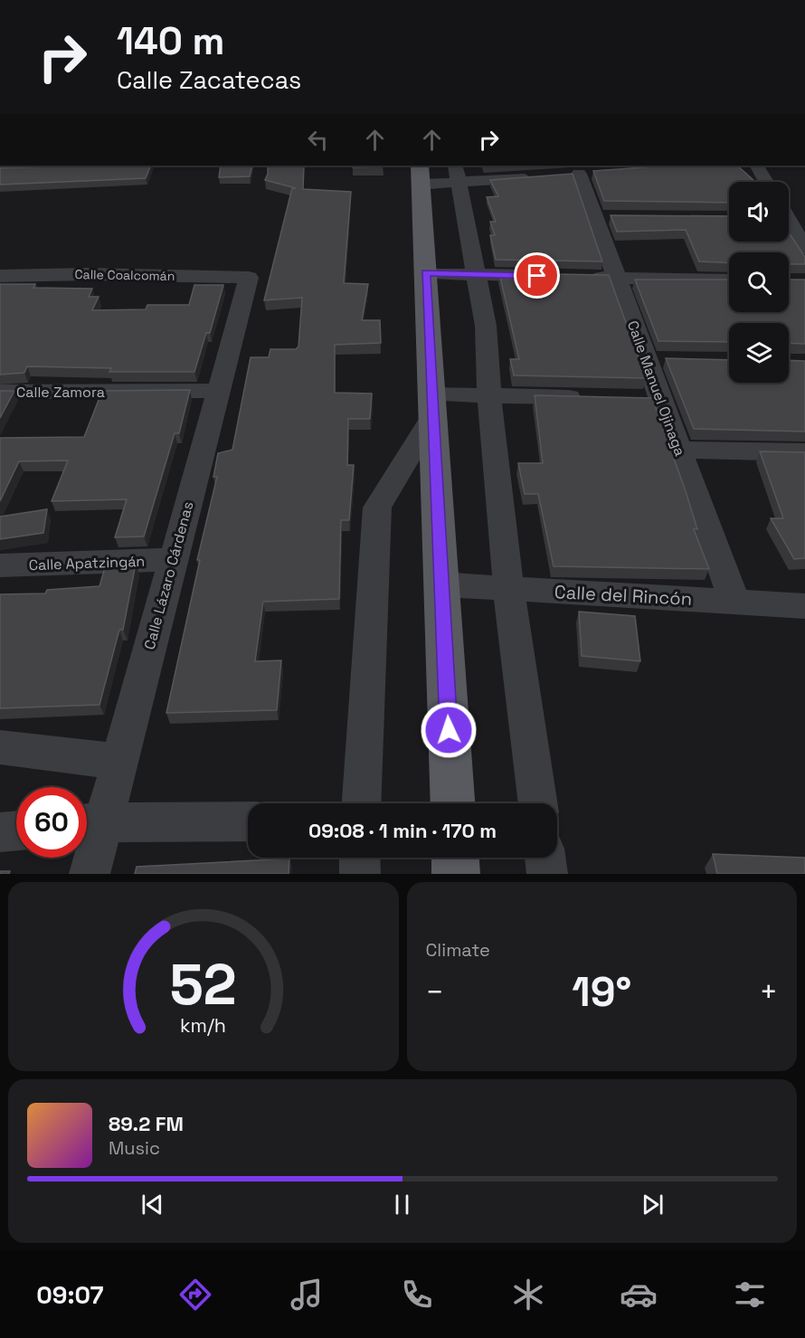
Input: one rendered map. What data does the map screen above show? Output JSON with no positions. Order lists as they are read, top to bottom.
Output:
{
  "streets": {
    "street": [
      "Calle Coalcomán",
      "Calle Manuel Ojinaga",
      "Calle Zamora",
      "Calle Apatzingán",
      "Calle Lázaro Cárdenas",
      "Calle del Rincón"
    ]
  },
  "crossings": [
    ["Calle Coalcomán", "Calle Lázaro Cárdenas"],
    ["Calle Manuel Ojinaga", "Calle del Rincón"],
    ["Calle Zamora", "Calle Lázaro Cárdenas"],
    ["Calle Apatzingán", "Calle Lázaro Cárdenas"]
  ],
  "page": {
    "turn": ["140 m", "Calle Zacatecas"],
    "limit": "60",
    "trip": "09:08 · 1 min · 170 m",
    "tile": "Climate",
    "heat": ["−", "19°", "+"],
    "song": ["89.2 FM", "Music"],
    "tabs": "09:07",
    "gauge": ["52", "km/h"]
  }
}
